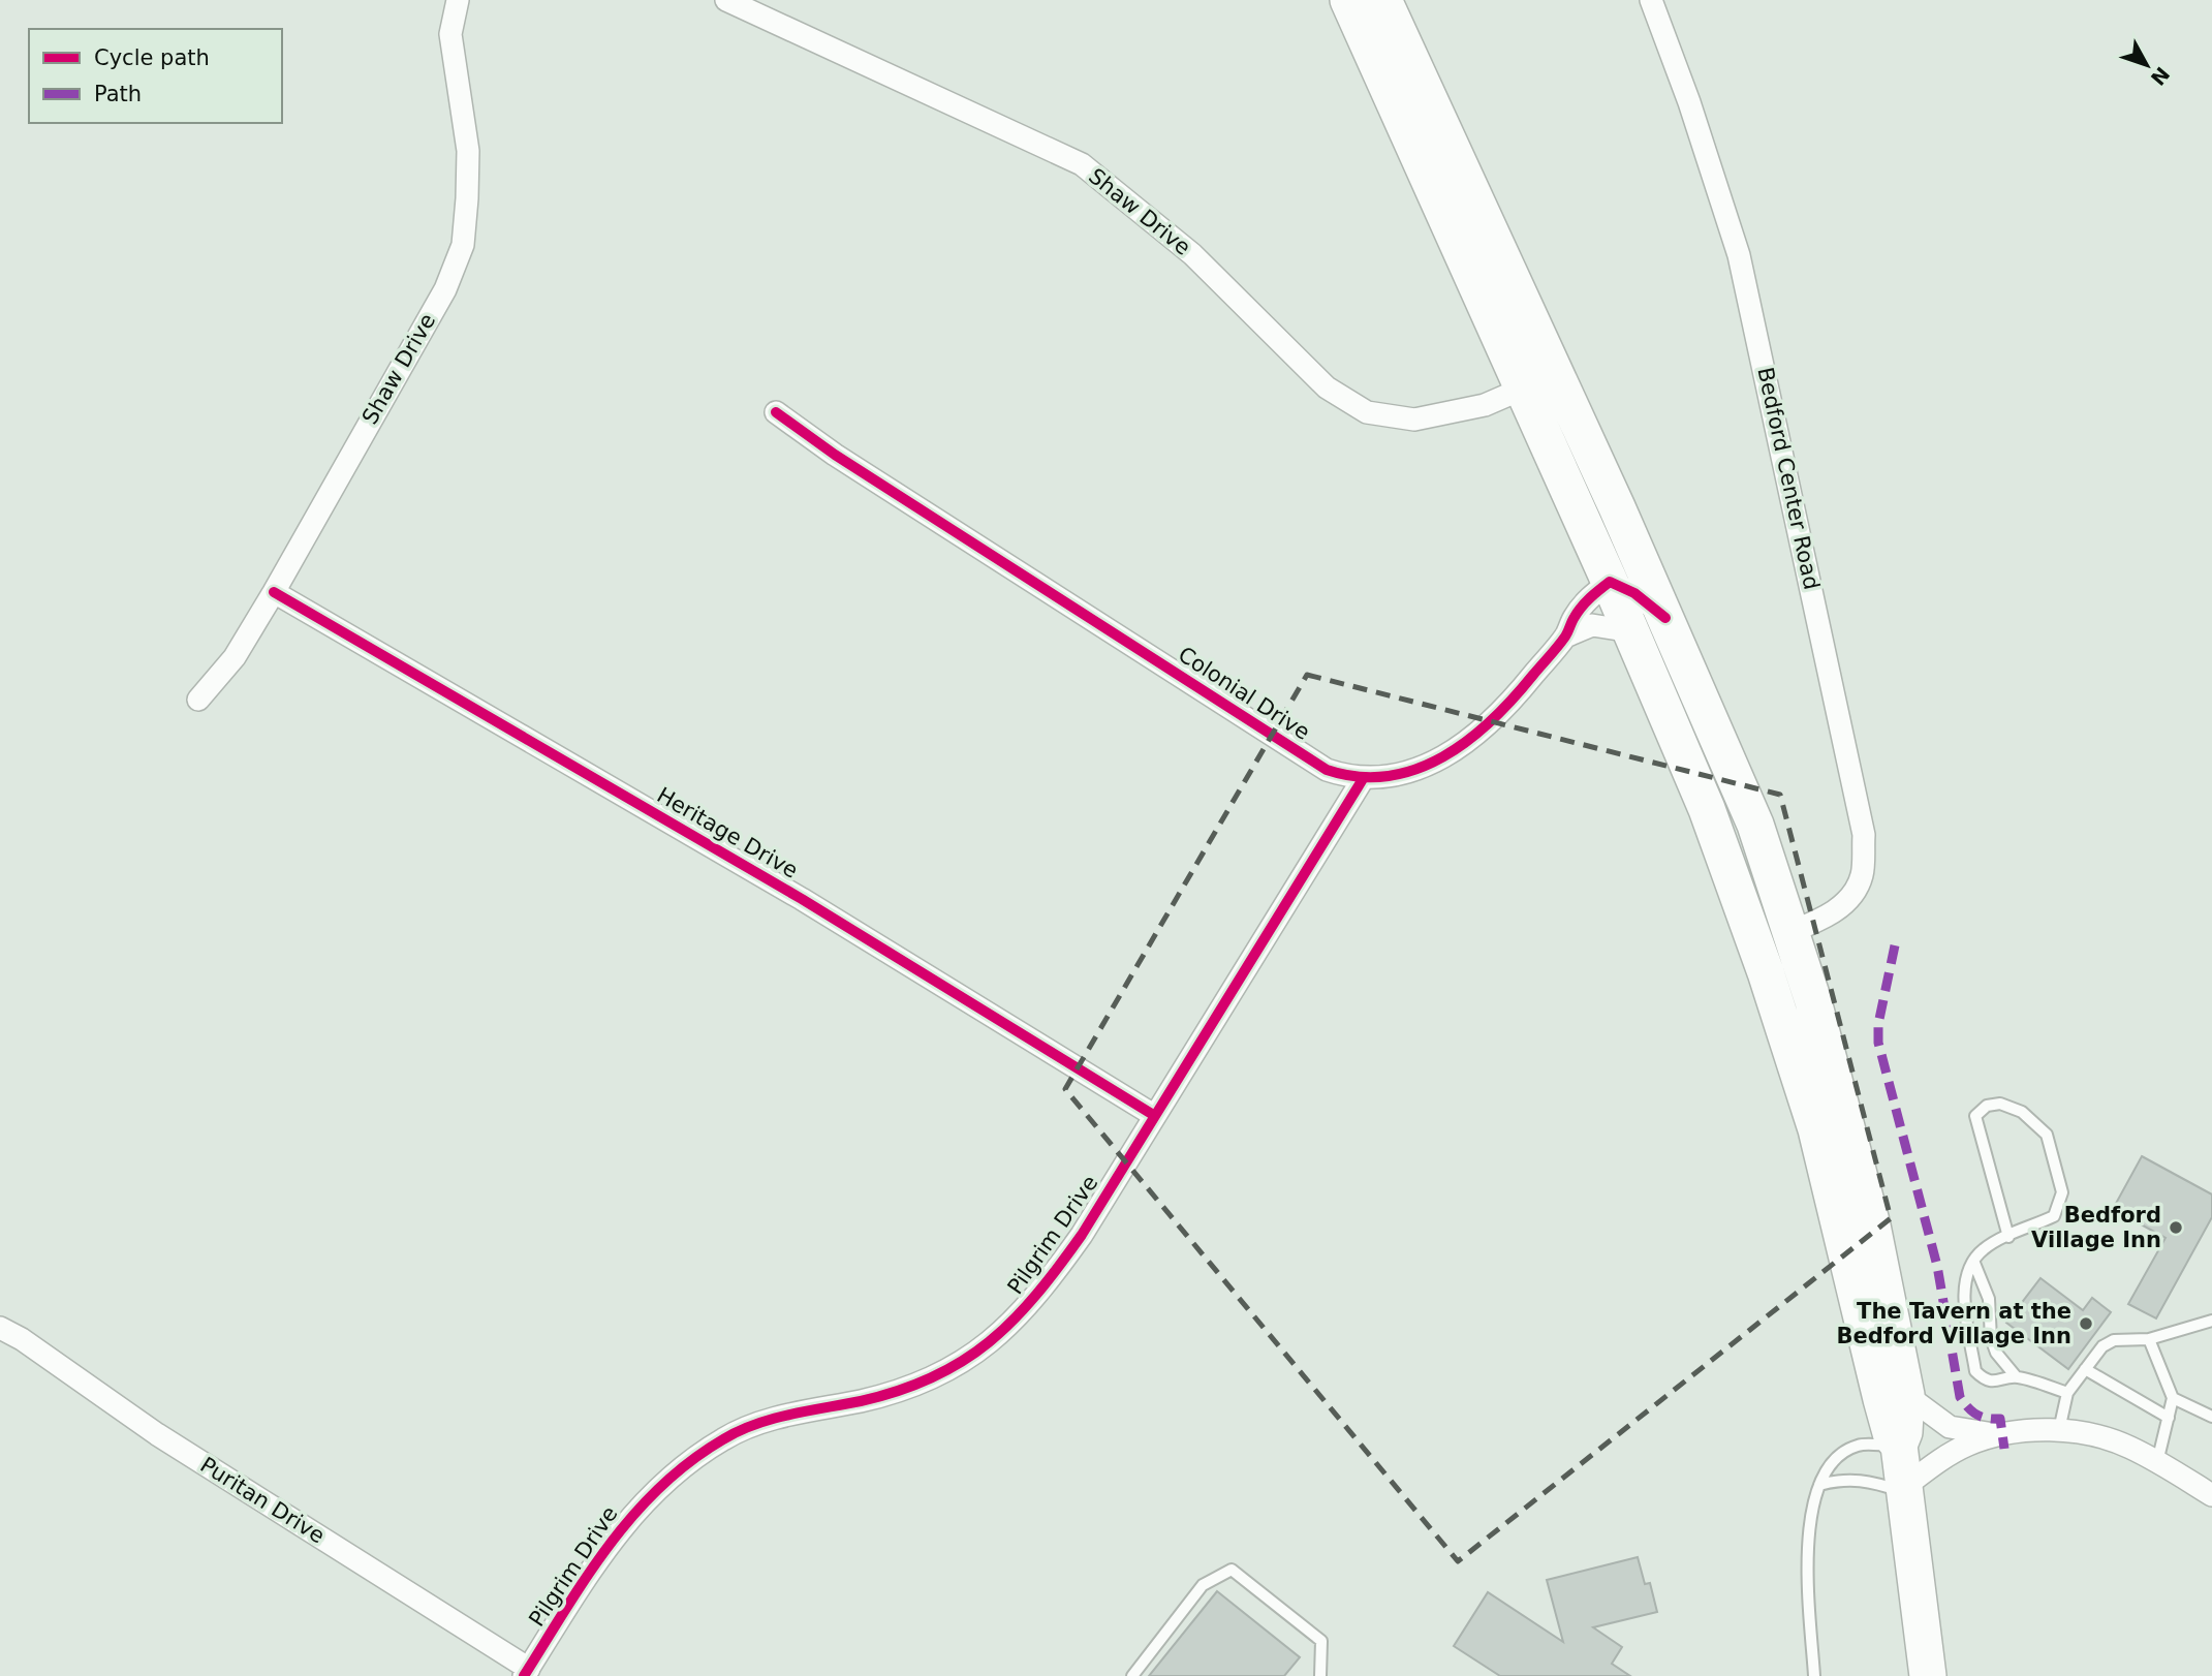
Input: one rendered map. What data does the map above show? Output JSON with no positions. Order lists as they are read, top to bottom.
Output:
{
  "streets": {
    "street": [
      "Shaw Drive",
      "Bedford Center Road",
      "Colonial Drive",
      "Heritage Drive",
      "Pilgrim Drive",
      "Puritan Drive"
    ]
  },
  "crossings": [
    ["Shaw Drive", "Heritage Drive"],
    ["Colonial Drive", "Pilgrim Drive"],
    ["Heritage Drive", "Pilgrim Drive"],
    ["Pilgrim Drive", "Puritan Drive"]
  ],
  "places": ["Bedford Village Inn", "The Tavern at the Bedford Village Inn"],
  "legend": ["Cycle path", "Path"],
  "north": "bottom right"
}
